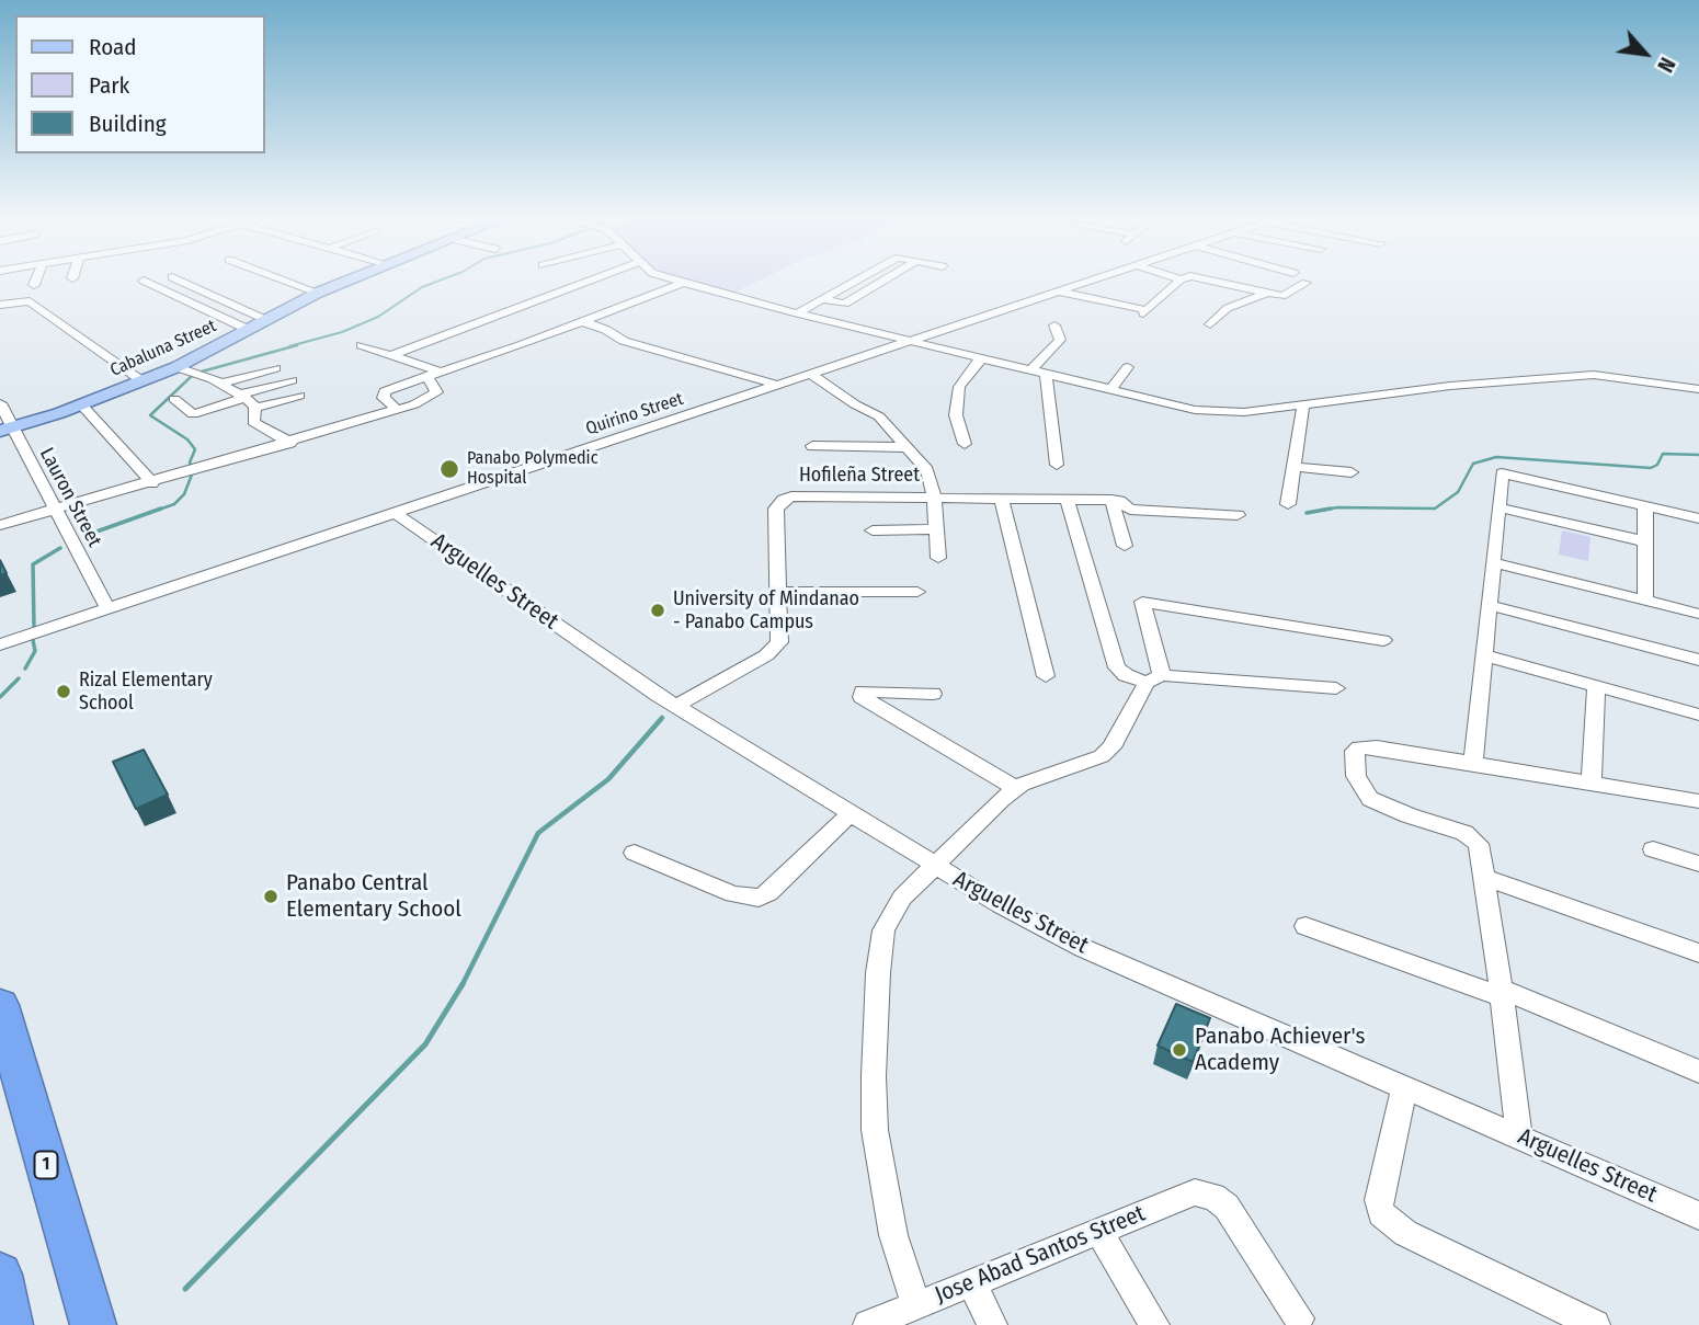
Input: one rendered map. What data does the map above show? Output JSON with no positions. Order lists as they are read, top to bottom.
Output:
{
  "streets": {
    "highway": ["1"],
    "main road": ["Cabaluna Street"],
    "street": [
      "Quirino Street",
      "Hofileña Street",
      "Lauron Street",
      "Arguelles Street",
      "Jose Abad Santos Street"
    ]
  },
  "crossings": [
    ["Cabaluna Street", "Lauron Street"],
    ["Quirino Street", "Lauron Street"],
    ["Quirino Street", "Arguelles Street"],
    ["Hofileña Street", "Arguelles Street"]
  ],
  "places": [
    "Panabo Polymedic Hospital",
    "University of Mindanao - Panabo Campus",
    "Rizal Elementary School",
    "Panabo Central Elementary School",
    "Panabo Achiever's Academy"
  ],
  "legend": ["Road", "Park", "Building"],
  "north": "bottom right"
}
